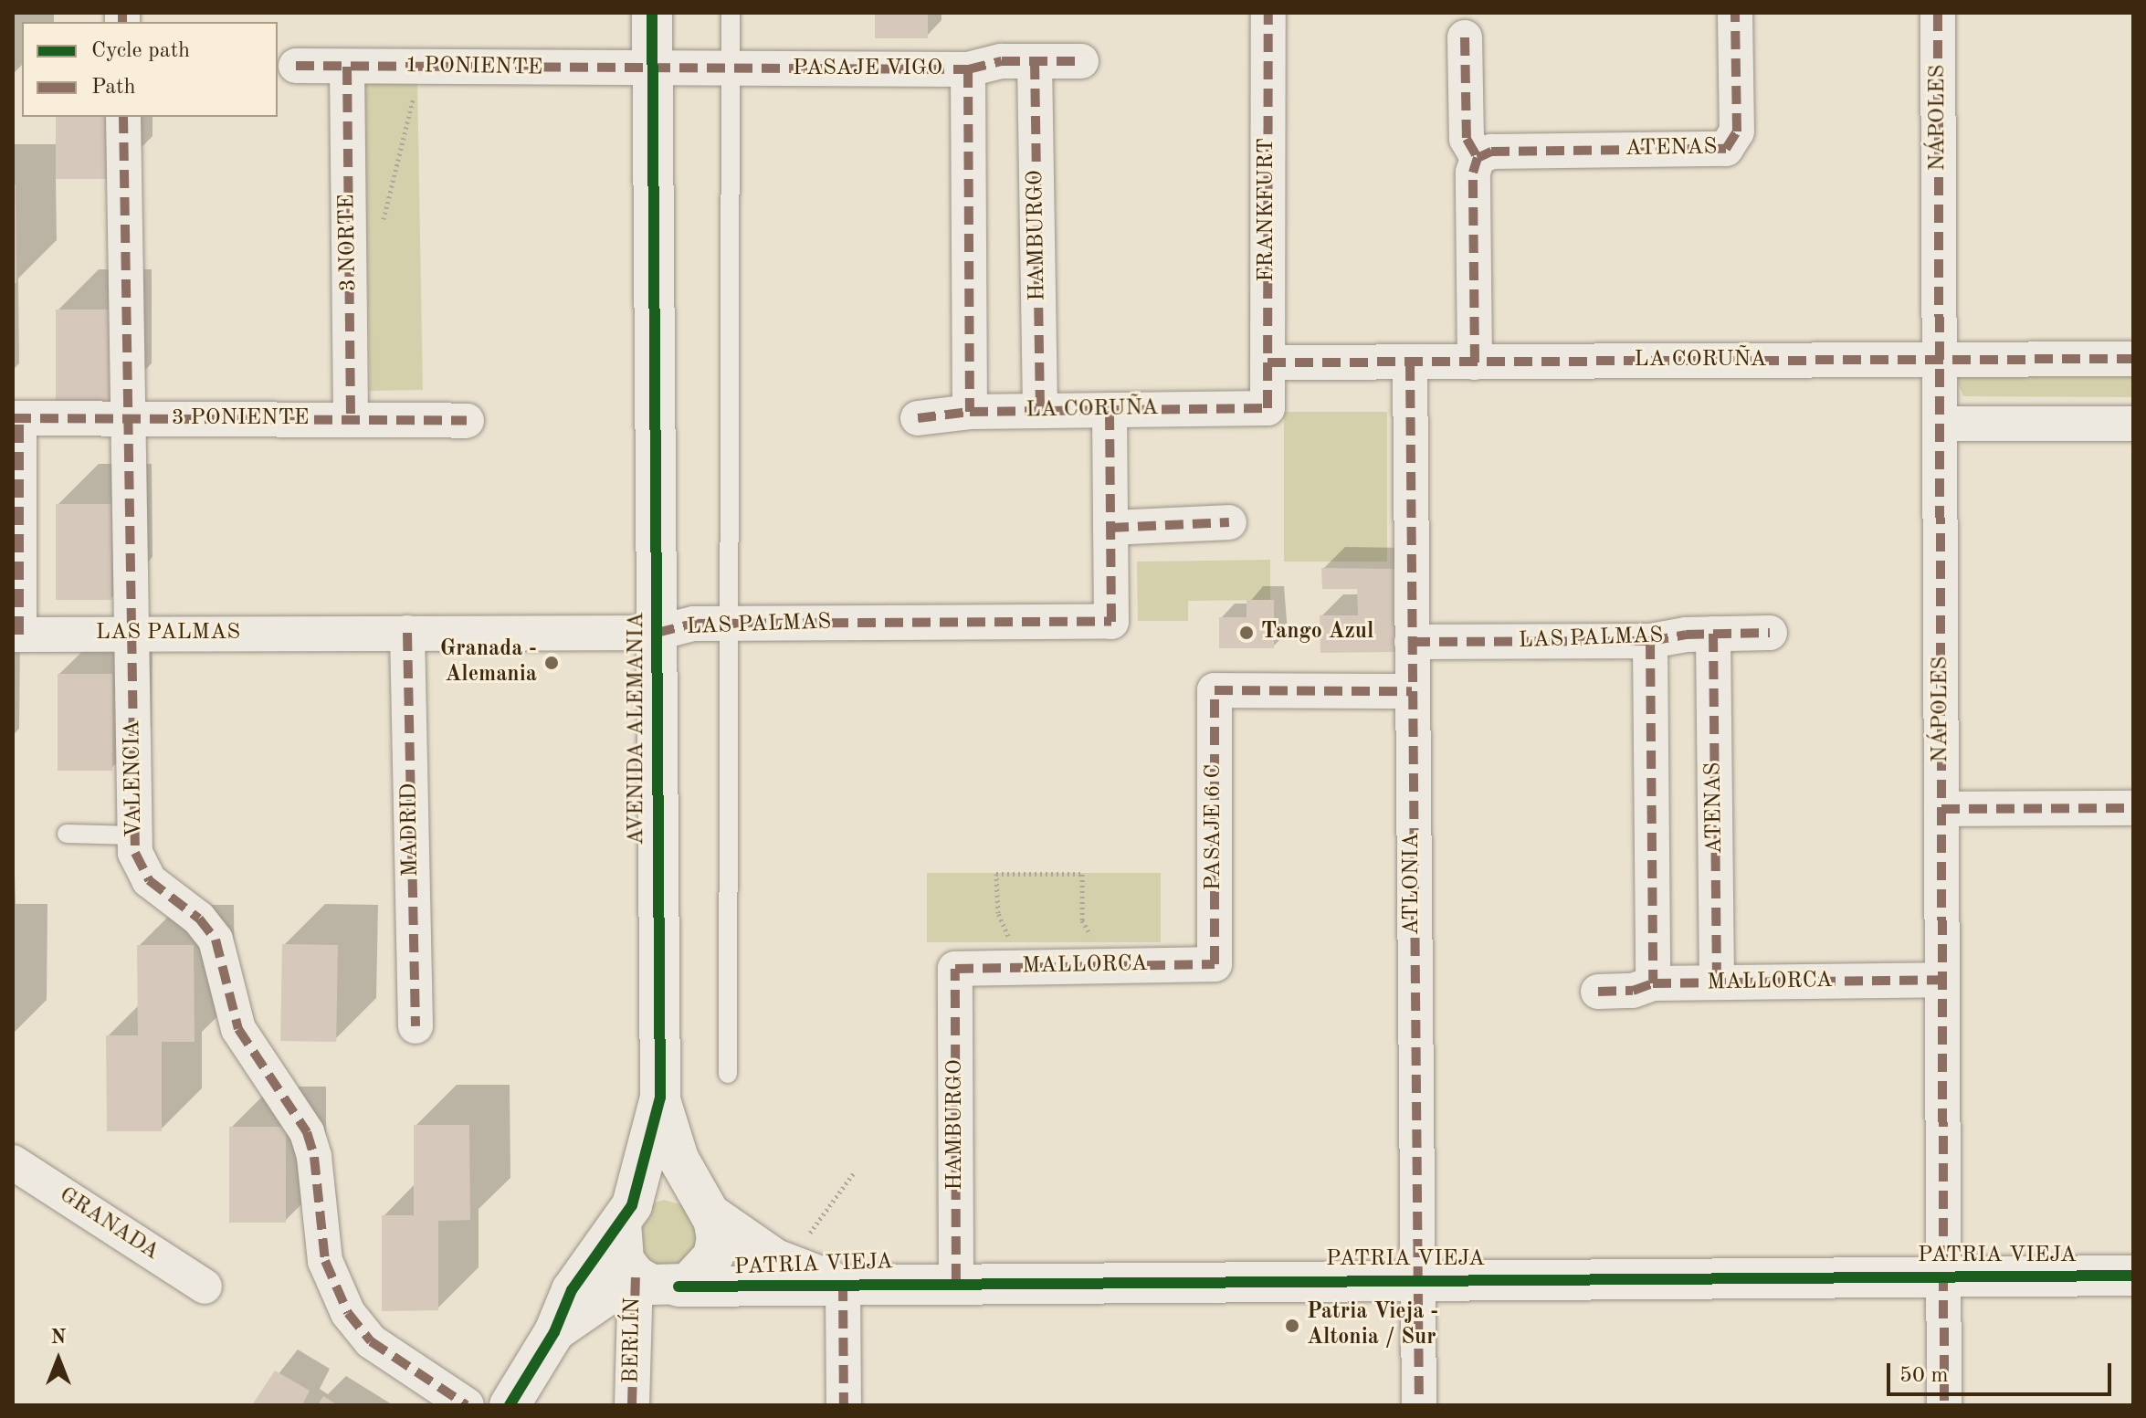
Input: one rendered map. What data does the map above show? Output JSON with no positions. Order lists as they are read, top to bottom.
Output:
{
  "streets": {
    "street": [
      "1 PONIENTE",
      "PASAJE VIGO",
      "NÁPOLES",
      "ATENAS",
      "FRANKFURT",
      "HAMBURGO",
      "3 NORTE",
      "LA CORUÑA",
      "3 PONIENTE",
      "LAS PALMAS",
      "AVENIDA ALEMANIA",
      "VALENCIA",
      "PASAJE 6 C",
      "MADRID",
      "ATLONIA",
      "MALLORCA",
      "GRANADA",
      "PATRIA VIEJA",
      "BERLÍN"
    ]
  },
  "crossings": [
    ["1 PONIENTE", "PASAJE VIGO"],
    ["1 PONIENTE", "3 NORTE"],
    ["1 PONIENTE", "AVENIDA ALEMANIA"],
    ["PASAJE VIGO", "HAMBURGO"],
    ["PASAJE VIGO", "AVENIDA ALEMANIA"],
    ["NÁPOLES", "LA CORUÑA"],
    ["NÁPOLES", "MALLORCA"],
    ["NÁPOLES", "PATRIA VIEJA"],
    ["ATENAS", "LAS PALMAS"],
    ["ATENAS", "MALLORCA"],
    ["FRANKFURT", "LA CORUÑA"],
    ["HAMBURGO", "LA CORUÑA"],
    ["HAMBURGO", "MALLORCA"],
    ["HAMBURGO", "PATRIA VIEJA"],
    ["3 NORTE", "3 PONIENTE"],
    ["LA CORUÑA", "ATLONIA"],
    ["3 PONIENTE", "VALENCIA"],
    ["LAS PALMAS", "AVENIDA ALEMANIA"],
    ["LAS PALMAS", "VALENCIA"],
    ["LAS PALMAS", "MADRID"],
    ["LAS PALMAS", "ATLONIA"],
    ["AVENIDA ALEMANIA", "PATRIA VIEJA"],
    ["AVENIDA ALEMANIA", "BERLÍN"],
    ["PASAJE 6 C", "ATLONIA"],
    ["PASAJE 6 C", "MALLORCA"],
    ["ATLONIA", "PATRIA VIEJA"],
    ["PATRIA VIEJA", "BERLÍN"]
  ],
  "places": ["Tango Azul", "Granada - Alemania", "Patria Vieja - Altonia / Sur"],
  "legend": ["Cycle path", "Path"],
  "scale_bar": "50 m",
  "north": "top"
}
